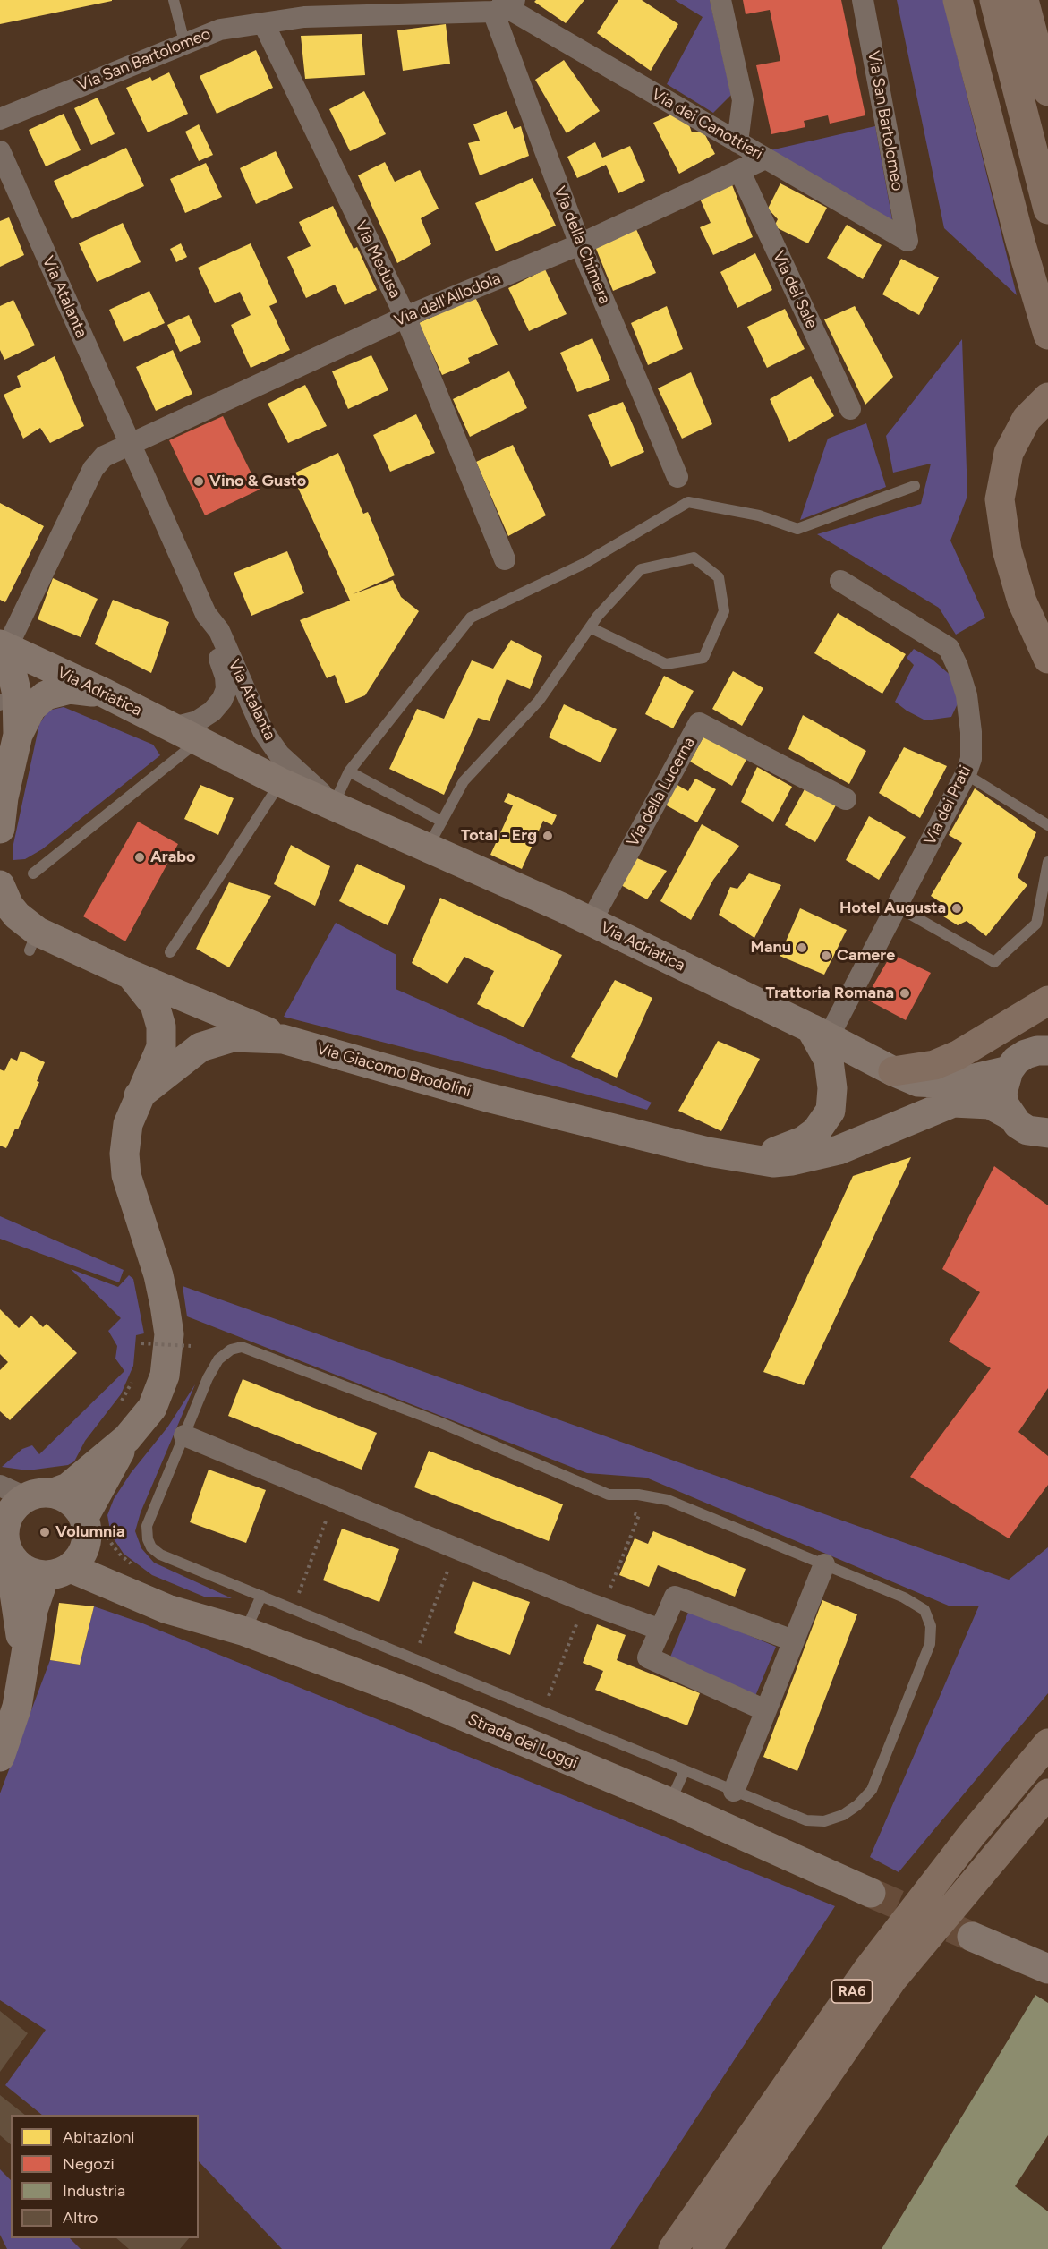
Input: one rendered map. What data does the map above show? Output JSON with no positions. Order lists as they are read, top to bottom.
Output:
{
  "streets": {
    "highway": ["RA6"],
    "main road": ["Via Adriatica", "Via Giacomo Brodolini", "Strada dei Loggi"],
    "street": [
      "Via San Bartolomeo",
      "Via dei Canottieri",
      "Via della Chimera",
      "Via Medusa",
      "Via del Sale",
      "Via Atalanta",
      "Via dell'Allodola",
      "Via della Lucerna",
      "Via dei Prati"
    ]
  },
  "crossings": [
    ["Via San Bartolomeo", "Via dei Canottieri"],
    ["Via San Bartolomeo", "Via della Chimera"],
    ["Via San Bartolomeo", "Via Medusa"],
    ["Via dei Canottieri", "Via della Chimera"],
    ["Via dei Canottieri", "Via dell'Allodola"],
    ["Via della Chimera", "Via dell'Allodola"],
    ["Via Medusa", "Via dell'Allodola"],
    ["Via del Sale", "Via dell'Allodola"],
    ["Via Atalanta", "Via dell'Allodola"],
    ["Via Atalanta", "Via Adriatica"],
    ["Via Adriatica", "Via della Lucerna"],
    ["Via Adriatica", "Via dei Prati"]
  ],
  "places": [
    "Vino & Gusto",
    "Total - Erg",
    "Arabo",
    "Hotel Augusta",
    "Manu",
    "Camere",
    "Trattoria Romana",
    "Volumnia"
  ],
  "legend": [
    "Abitazioni",
    "Negozi",
    "Industria",
    "Altro"
  ]
}
